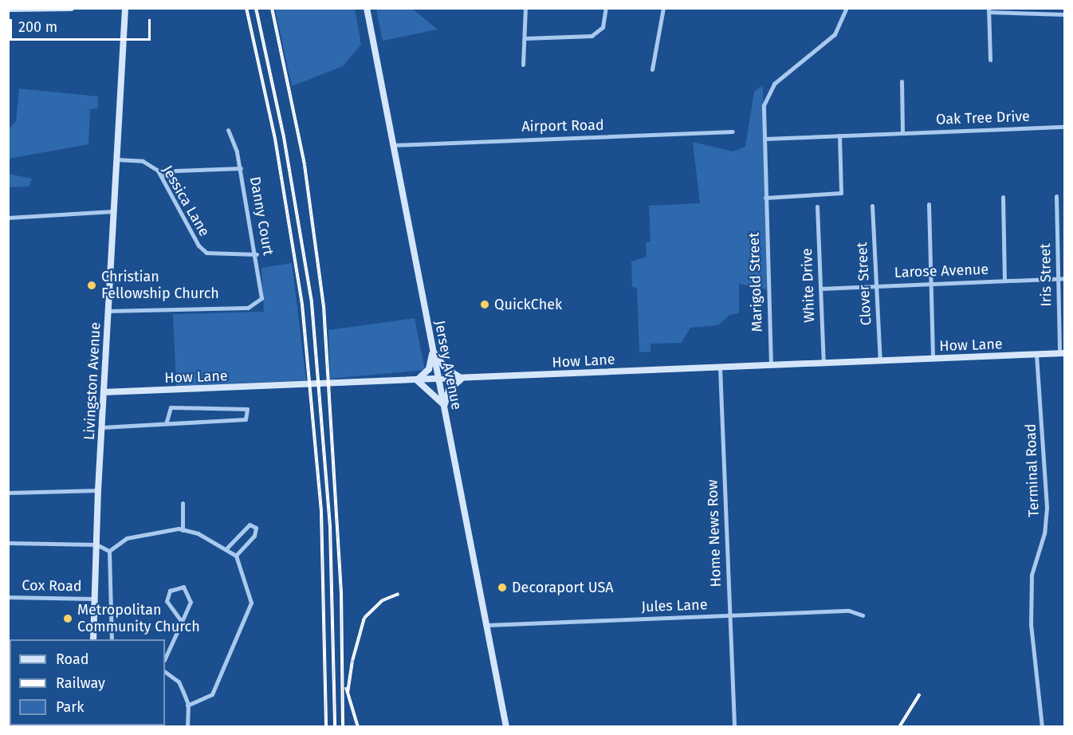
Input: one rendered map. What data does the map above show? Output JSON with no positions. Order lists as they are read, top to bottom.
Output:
{
  "streets": {
    "main road": ["How Lane", "Jersey Avenue", "Livingston Avenue"],
    "street": [
      "Oak Tree Drive",
      "Airport Road",
      "Jessica Lane",
      "Danny Court",
      "Larose Avenue",
      "Iris Street",
      "Marigold Street",
      "Clover Street",
      "White Drive",
      "Terminal Road",
      "Home News Row",
      "Cox Road",
      "Jules Lane"
    ]
  },
  "crossings": [
    ["Oak Tree Drive", "Marigold Street"],
    ["Airport Road", "Jersey Avenue"],
    ["Jessica Lane", "Danny Court"],
    ["Jessica Lane", "Livingston Avenue"],
    ["Danny Court", "Livingston Avenue"],
    ["Larose Avenue", "Iris Street"],
    ["Larose Avenue", "Clover Street"],
    ["Larose Avenue", "White Drive"],
    ["Iris Street", "How Lane"],
    ["Marigold Street", "How Lane"],
    ["Clover Street", "How Lane"],
    ["White Drive", "How Lane"],
    ["How Lane", "Jersey Avenue"],
    ["How Lane", "Livingston Avenue"],
    ["How Lane", "Terminal Road"],
    ["How Lane", "Home News Row"],
    ["Jersey Avenue", "Jules Lane"],
    ["Livingston Avenue", "Cox Road"],
    ["Home News Row", "Jules Lane"]
  ],
  "places": [
    "Christian Fellowship Church",
    "QuickChek",
    "Decoraport USA",
    "Metropolitan Community Church"
  ],
  "legend": ["Road", "Railway", "Park"],
  "scale_bar": "200 m"
}
